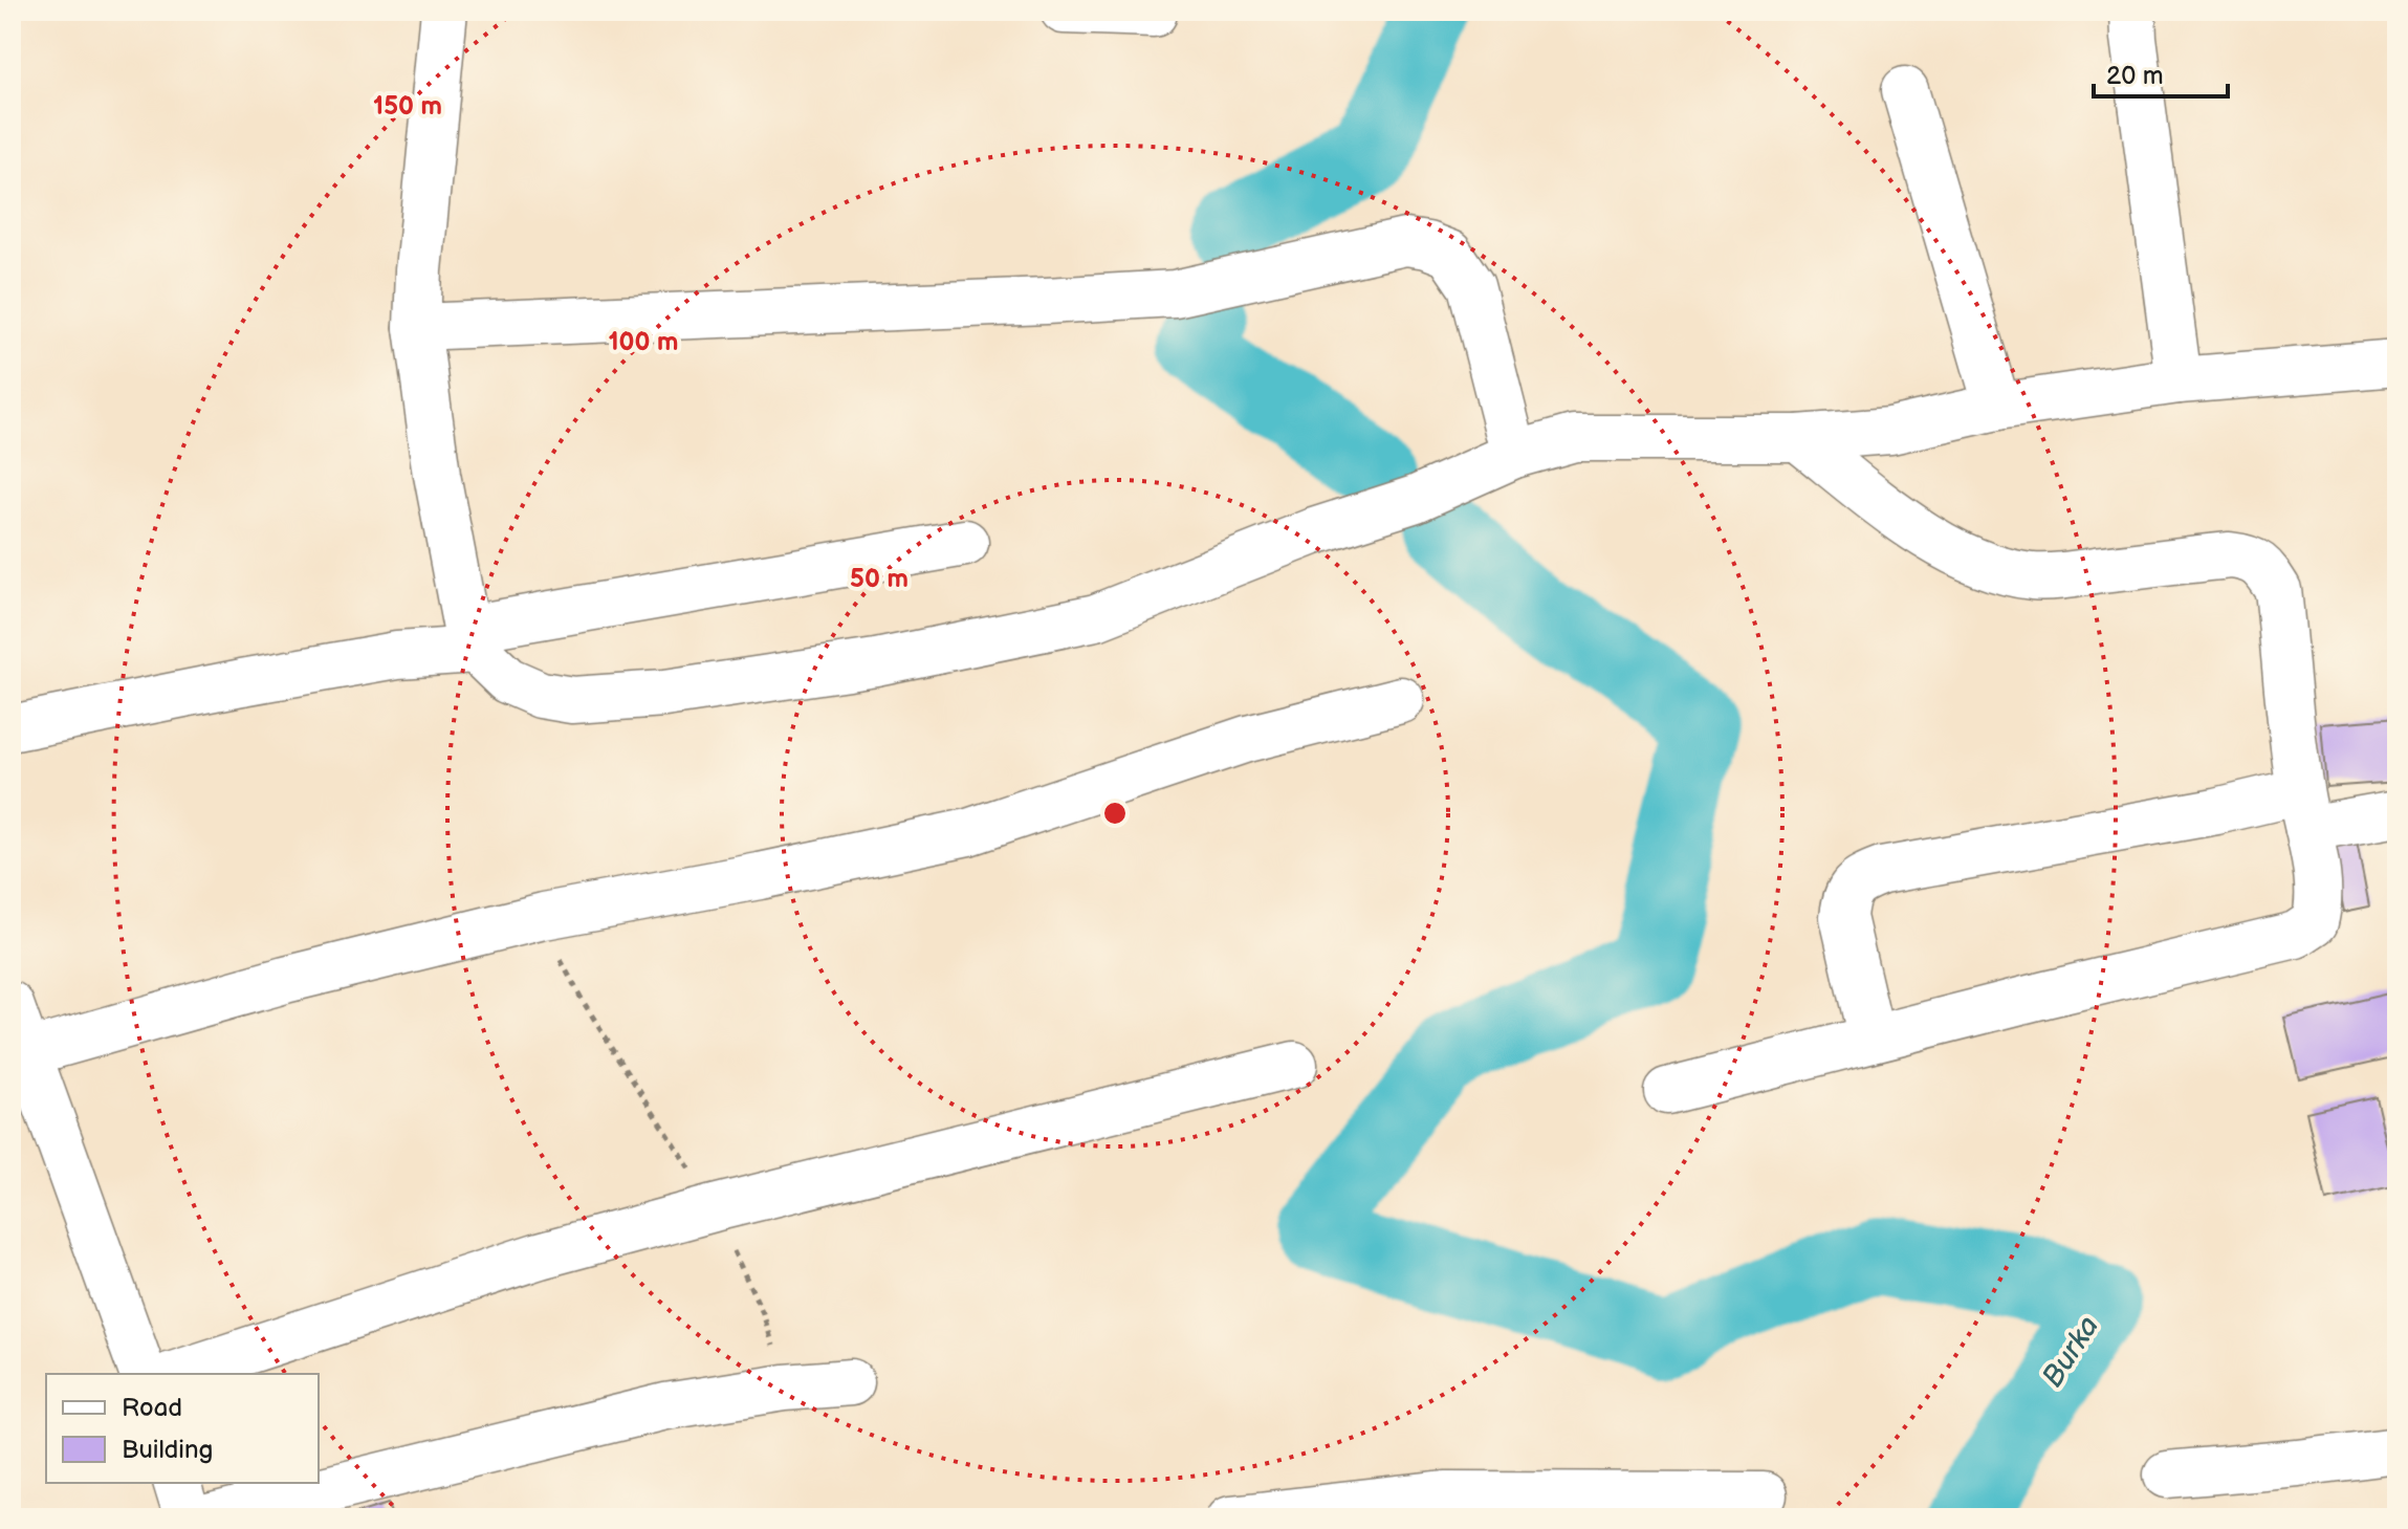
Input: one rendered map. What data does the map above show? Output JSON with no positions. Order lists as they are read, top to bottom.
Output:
{
  "water": ["Burka"],
  "legend": ["Road", "Building"],
  "scale_bar": "20 m",
  "rings": ["150 m", "100 m", "50 m"]
}
